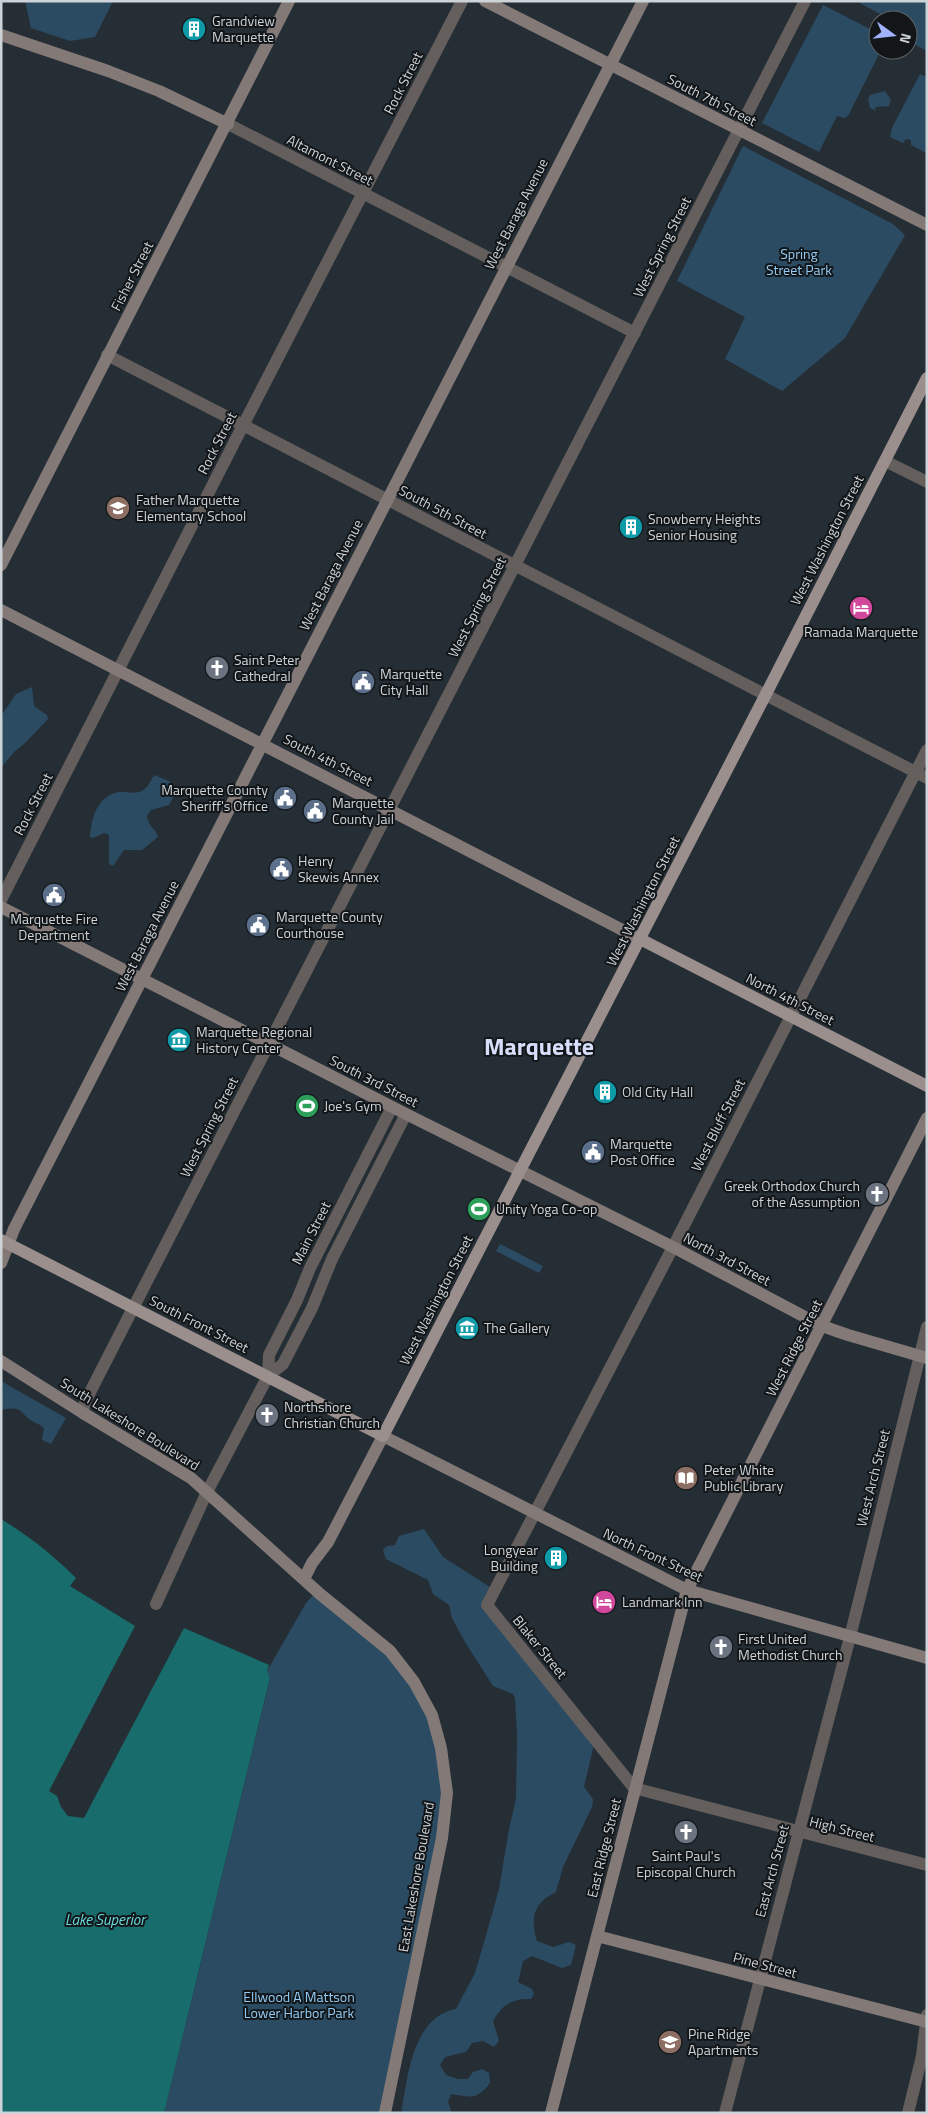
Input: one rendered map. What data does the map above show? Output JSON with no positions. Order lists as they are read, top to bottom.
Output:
{
  "streets": {
    "main road": ["West Washington Street", "North 4th Street", "South Front Street"],
    "street": [
      "Rock Street",
      "South 7th Street",
      "Altamont Street",
      "West Baraga Avenue",
      "West Spring Street",
      "Fisher Street",
      "South 5th Street",
      "South 4th Street",
      "South 3rd Street",
      "West Bluff Street",
      "Main Street",
      "North 3rd Street",
      "West Ridge Street",
      "South Lakeshore Boulevard",
      "West Arch Street",
      "North Front Street",
      "Blaker Street",
      "High Street",
      "East Ridge Street",
      "East Arch Street",
      "East Lakeshore Boulevard",
      "Pine Street"
    ]
  },
  "crossings": [
    ["Rock Street", "Altamont Street"],
    ["Rock Street", "South 5th Street"],
    ["Rock Street", "South 4th Street"],
    ["South 7th Street", "West Baraga Avenue"],
    ["South 7th Street", "West Spring Street"],
    ["Altamont Street", "West Baraga Avenue"],
    ["Altamont Street", "West Spring Street"],
    ["Altamont Street", "Fisher Street"],
    ["West Baraga Avenue", "South 5th Street"],
    ["West Baraga Avenue", "South 4th Street"],
    ["West Baraga Avenue", "South 3rd Street"],
    ["West Baraga Avenue", "South Front Street"],
    ["West Spring Street", "South 5th Street"],
    ["West Spring Street", "South 4th Street"],
    ["West Spring Street", "South 3rd Street"],
    ["West Spring Street", "South Front Street"],
    ["West Spring Street", "South Lakeshore Boulevard"],
    ["Fisher Street", "South 5th Street"],
    ["South 5th Street", "West Washington Street"],
    ["South 5th Street", "West Bluff Street"],
    ["West Washington Street", "South 4th Street"],
    ["West Washington Street", "North 4th Street"],
    ["West Washington Street", "South 3rd Street"],
    ["West Washington Street", "North 3rd Street"],
    ["West Washington Street", "South Front Street"],
    ["West Washington Street", "North Front Street"],
    ["South 4th Street", "North 4th Street"],
    ["North 4th Street", "West Bluff Street"],
    ["South 3rd Street", "Main Street"],
    ["South 3rd Street", "North 3rd Street"],
    ["West Bluff Street", "North 3rd Street"],
    ["West Bluff Street", "North Front Street"],
    ["West Bluff Street", "Blaker Street"],
    ["Main Street", "South Front Street"],
    ["Main Street", "South Lakeshore Boulevard"],
    ["North 3rd Street", "West Ridge Street"],
    ["North 3rd Street", "West Arch Street"],
    ["South Front Street", "North Front Street"],
    ["West Ridge Street", "North Front Street"],
    ["West Ridge Street", "East Ridge Street"],
    ["South Lakeshore Boulevard", "East Lakeshore Boulevard"],
    ["West Arch Street", "North Front Street"],
    ["West Arch Street", "East Arch Street"],
    ["North Front Street", "Blaker Street"],
    ["North Front Street", "East Ridge Street"],
    ["North Front Street", "East Arch Street"],
    ["Blaker Street", "High Street"],
    ["Blaker Street", "East Ridge Street"],
    ["High Street", "East Ridge Street"],
    ["High Street", "East Arch Street"],
    ["East Ridge Street", "Pine Street"],
    ["East Arch Street", "Pine Street"]
  ],
  "districts": ["Marquette"],
  "water": ["Lake Superior"],
  "parks": ["Spring Street Park", "Ellwood A Mattson Lower Harbor Park"],
  "places": {
    "building": [
      "Grandview Marquette",
      "Snowberry Heights Senior Housing",
      "Old City Hall",
      "Longyear Building"
    ],
    "school or university": ["Father Marquette Elementary School", "Pine Ridge Apartments"],
    "hotel": ["Ramada Marquette", "Landmark Inn"],
    "church": [
      "Saint Peter Cathedral",
      "Greek Orthodox Church of the Assumption",
      "Northshore Christian Church",
      "First United Methodist Church",
      "Saint Paul's Episcopal Church"
    ],
    "public building": [
      "Marquette City Hall",
      "Marquette County Sheriff's Office",
      "Marquette County Jail",
      "Henry Skewis Annex",
      "Marquette Fire Department",
      "Marquette County Courthouse",
      "Marquette Post Office"
    ],
    "museum": ["Marquette Regional History Center", "The Gallery"],
    "sports": ["Joe's Gym", "Unity Yoga Co-op"],
    "library": ["Peter White Public Library"]
  },
  "north": "right"
}
